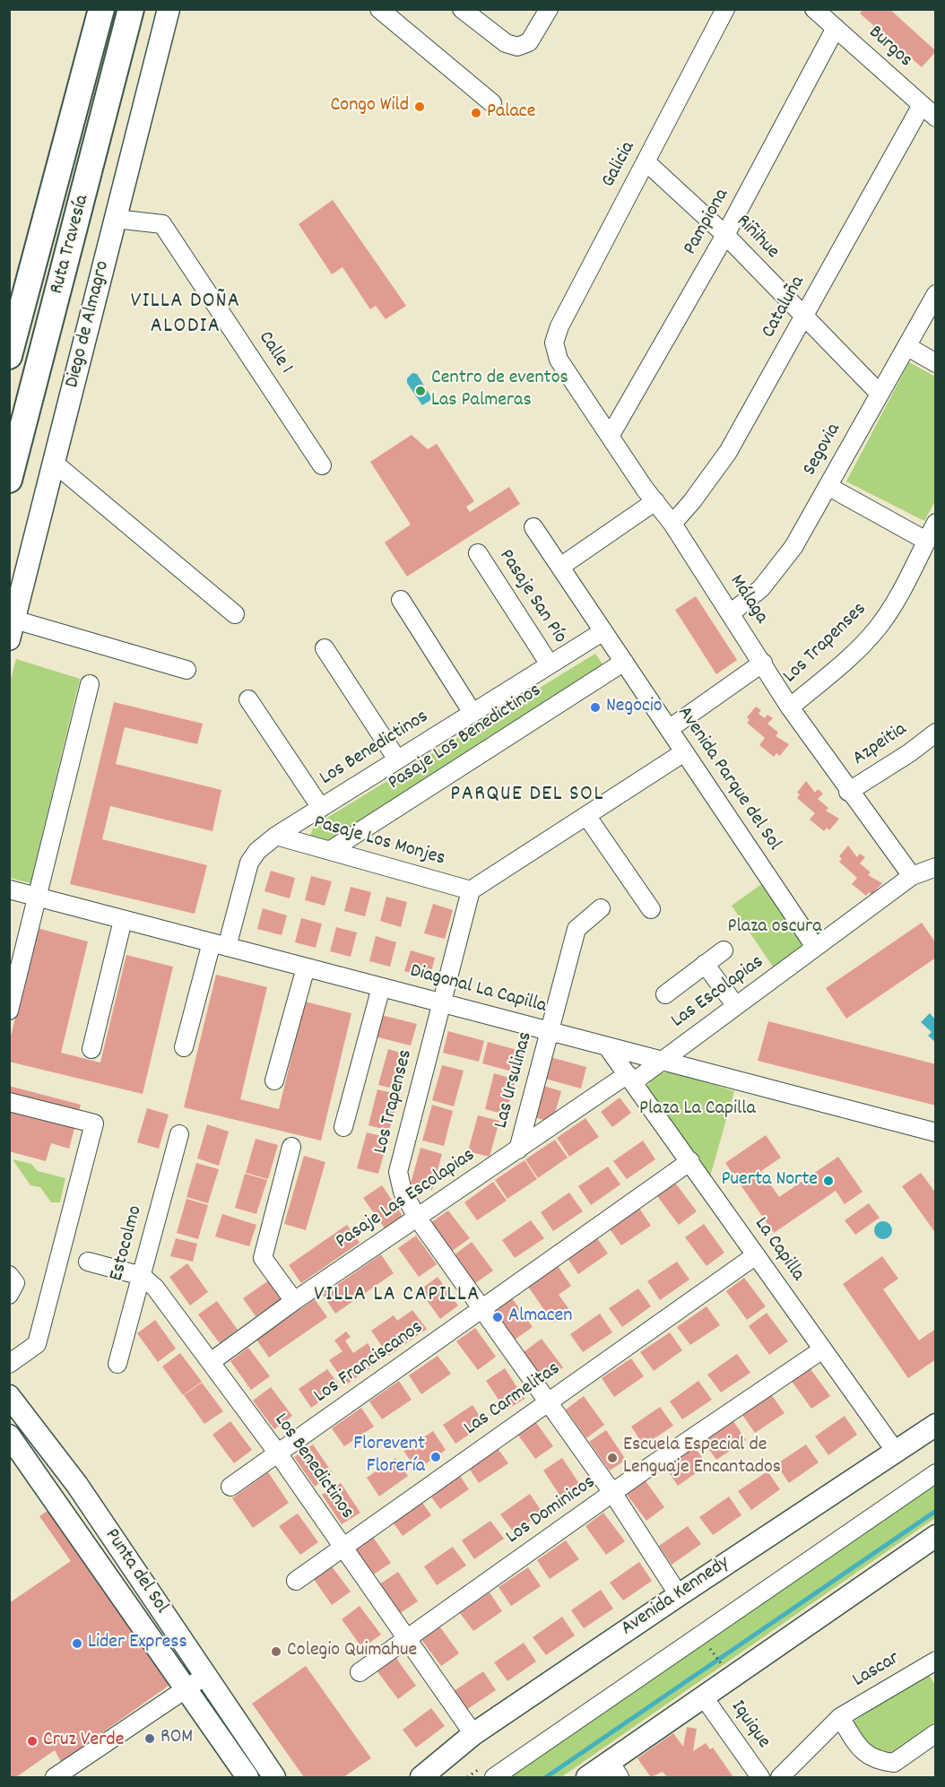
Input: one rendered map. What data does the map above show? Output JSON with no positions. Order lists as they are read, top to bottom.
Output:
{
  "streets": {
    "highway": ["Ruta Travesía"],
    "main road": ["Diego de Almagro", "Punta del Sol", "Avenida Kennedy"],
    "street": [
      "Burgos",
      "Galicia",
      "Pampiona",
      "Riñihue",
      "Cataluña",
      "Calle 1",
      "Segovia",
      "Pasaje San Pío",
      "Málaga",
      "Los Trapenses",
      "Pasaje Los Benedictinos",
      "Azpeitia",
      "Los Benedictinos",
      "Avenida Parque del Sol",
      "Pasaje Los Monjes",
      "Diagonal La Capilla",
      "Las Escolapias",
      "Las Ursulinas",
      "Pasaje Las Escolapias",
      "Estocolmo",
      "La Capilla",
      "Los Franciscanos",
      "Las Carmelitas",
      "Los Dominicos",
      "Lascar",
      "Iquique"
    ]
  },
  "crossings": [
    ["Burgos", "Pampiona"],
    ["Burgos", "Cataluña"],
    ["Galicia", "Riñihue"],
    ["Galicia", "Málaga"],
    ["Pampiona", "Riñihue"],
    ["Pampiona", "Málaga"],
    ["Riñihue", "Cataluña"],
    ["Riñihue", "Segovia"],
    ["Cataluña", "Málaga"],
    ["Diego de Almagro", "Calle 1"],
    ["Segovia", "Málaga"],
    ["Pasaje San Pío", "Los Benedictinos"],
    ["Málaga", "Los Trapenses"],
    ["Málaga", "Azpeitia"],
    ["Málaga", "Las Escolapias"],
    ["Los Trapenses", "Avenida Parque del Sol"],
    ["Los Trapenses", "Pasaje Los Monjes"],
    ["Los Trapenses", "Diagonal La Capilla"],
    ["Los Trapenses", "Pasaje Las Escolapias"],
    ["Los Trapenses", "Los Franciscanos"],
    ["Los Trapenses", "Las Carmelitas"],
    ["Los Trapenses", "Los Dominicos"],
    ["Los Trapenses", "Avenida Kennedy"],
    ["Pasaje Los Benedictinos", "Avenida Parque del Sol"],
    ["Pasaje Los Benedictinos", "Pasaje Los Monjes"],
    ["Los Benedictinos", "Avenida Parque del Sol"],
    ["Los Benedictinos", "Pasaje Los Monjes"],
    ["Los Benedictinos", "Diagonal La Capilla"],
    ["Los Benedictinos", "Pasaje Las Escolapias"],
    ["Los Benedictinos", "Estocolmo"],
    ["Los Benedictinos", "Los Franciscanos"],
    ["Los Benedictinos", "Las Carmelitas"],
    ["Los Benedictinos", "Los Dominicos"],
    ["Los Benedictinos", "Avenida Kennedy"],
    ["Avenida Parque del Sol", "Las Escolapias"],
    ["Diagonal La Capilla", "Las Escolapias"],
    ["Diagonal La Capilla", "Las Ursulinas"],
    ["Diagonal La Capilla", "La Capilla"],
    ["Las Escolapias", "Pasaje Las Escolapias"],
    ["Las Escolapias", "La Capilla"],
    ["Las Ursulinas", "Pasaje Las Escolapias"],
    ["Pasaje Las Escolapias", "La Capilla"],
    ["La Capilla", "Los Franciscanos"],
    ["La Capilla", "Las Carmelitas"],
    ["La Capilla", "Los Dominicos"],
    ["La Capilla", "Avenida Kennedy"]
  ],
  "districts": ["VILLA DOÑA ALODIA", "PARQUE DEL SOL", "VILLA LA CAPILLA"],
  "parks": ["Plaza oscura", "Plaza La Capilla"],
  "places": [
    "Congo Wild",
    "Palace",
    "Centro de eventos Las Palmeras",
    "Negocio",
    "Puerta Norte",
    "Almacen",
    "Florevent Florería",
    "Escuela Especial de Lenguaje Encantados",
    "Lider Express",
    "Colegio Quimahue",
    "ROM",
    "Cruz Verde"
  ]
}
